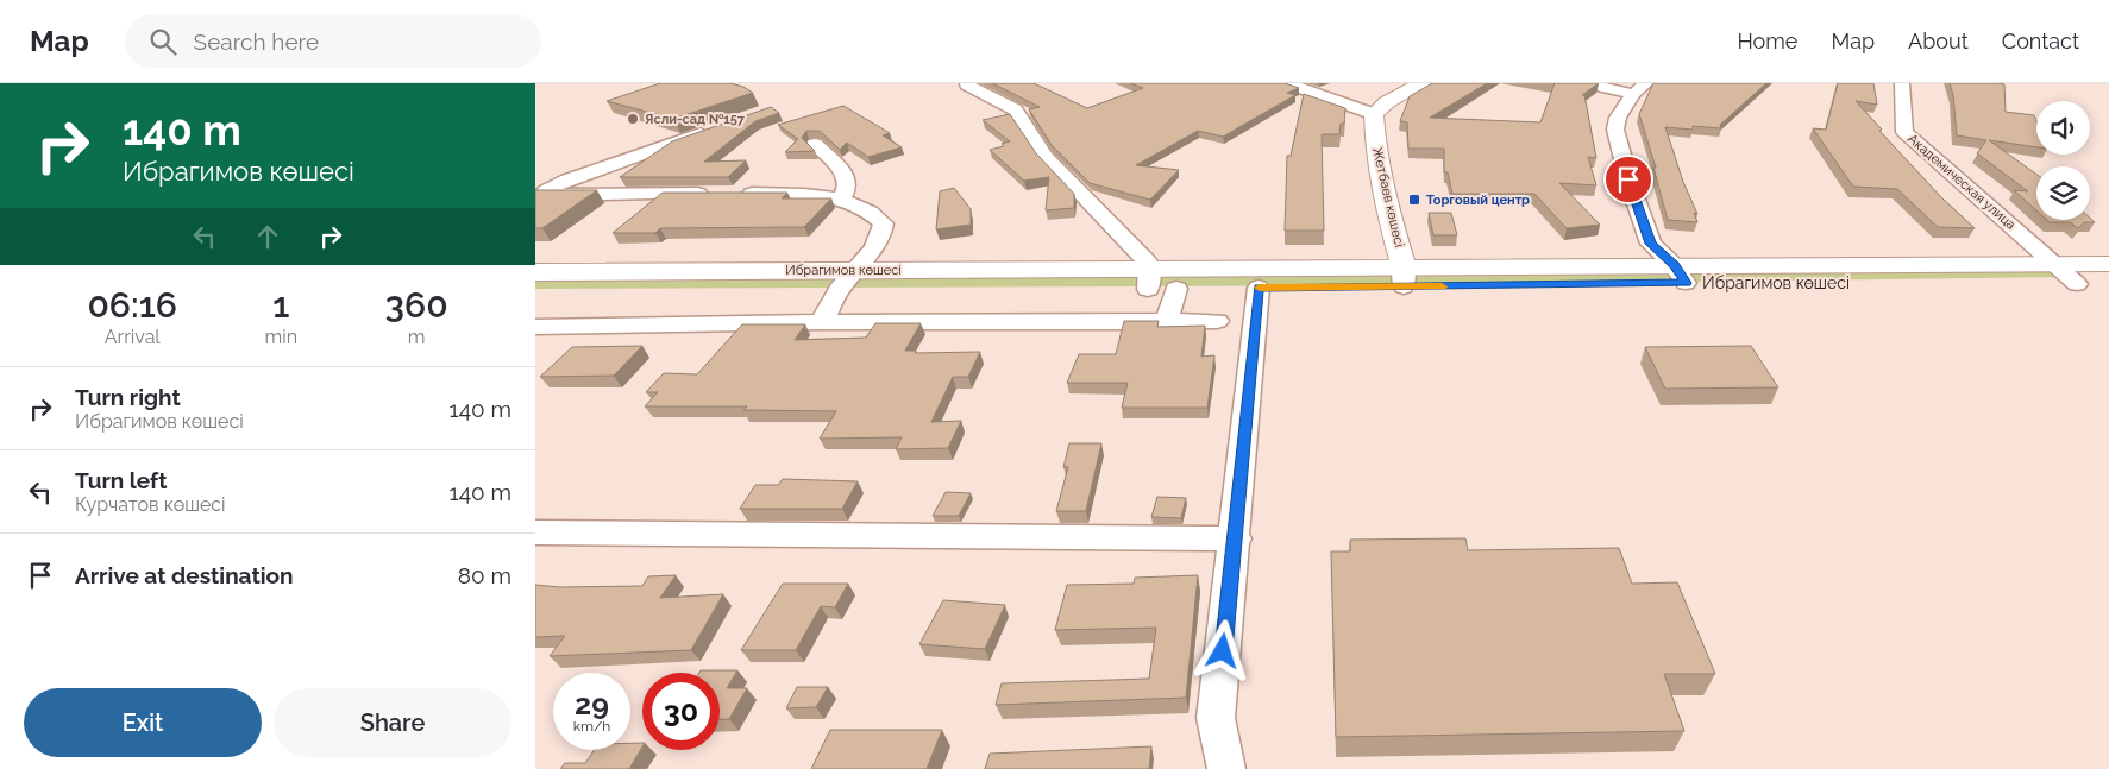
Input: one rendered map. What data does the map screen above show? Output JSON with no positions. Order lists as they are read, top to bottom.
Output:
{
  "streets": {
    "street": ["Академическая улица", "Жетбаев көшесі", "Ибрагимов көшесі"]
  },
  "crossings": [
    ["Академическая улица", "Ибрагимов көшесі"],
    ["Жетбаев көшесі", "Ибрагимов көшесі"]
  ],
  "places": {
    "other": ["Ясли-сад №157"],
    "transit": ["Торговый центр"]
  },
  "page": {
    "header": "Map",
    "search": "Search here",
    "nav": [
      "Home",
      "Map",
      "About",
      "Contact"
    ],
    "turn": ["140 m", "Ибрагимов көшесі"],
    "eta": [
      "06:16",
      "Arrival",
      "1",
      "min",
      "360",
      "m"
    ],
    "list": [
      {
        "name": "Turn right",
        "note": "Ибрагимов көшесі",
        "value": "140 m"
      },
      {
        "name": "Turn left",
        "note": "Курчатов көшесі",
        "value": "140 m"
      },
      {
        "name": "Arrive at destination",
        "value": "80 m"
      }
    ],
    "speed": "29 km/h",
    "limit": "30",
    "buttons": ["Exit", "Share"]
  }
}
